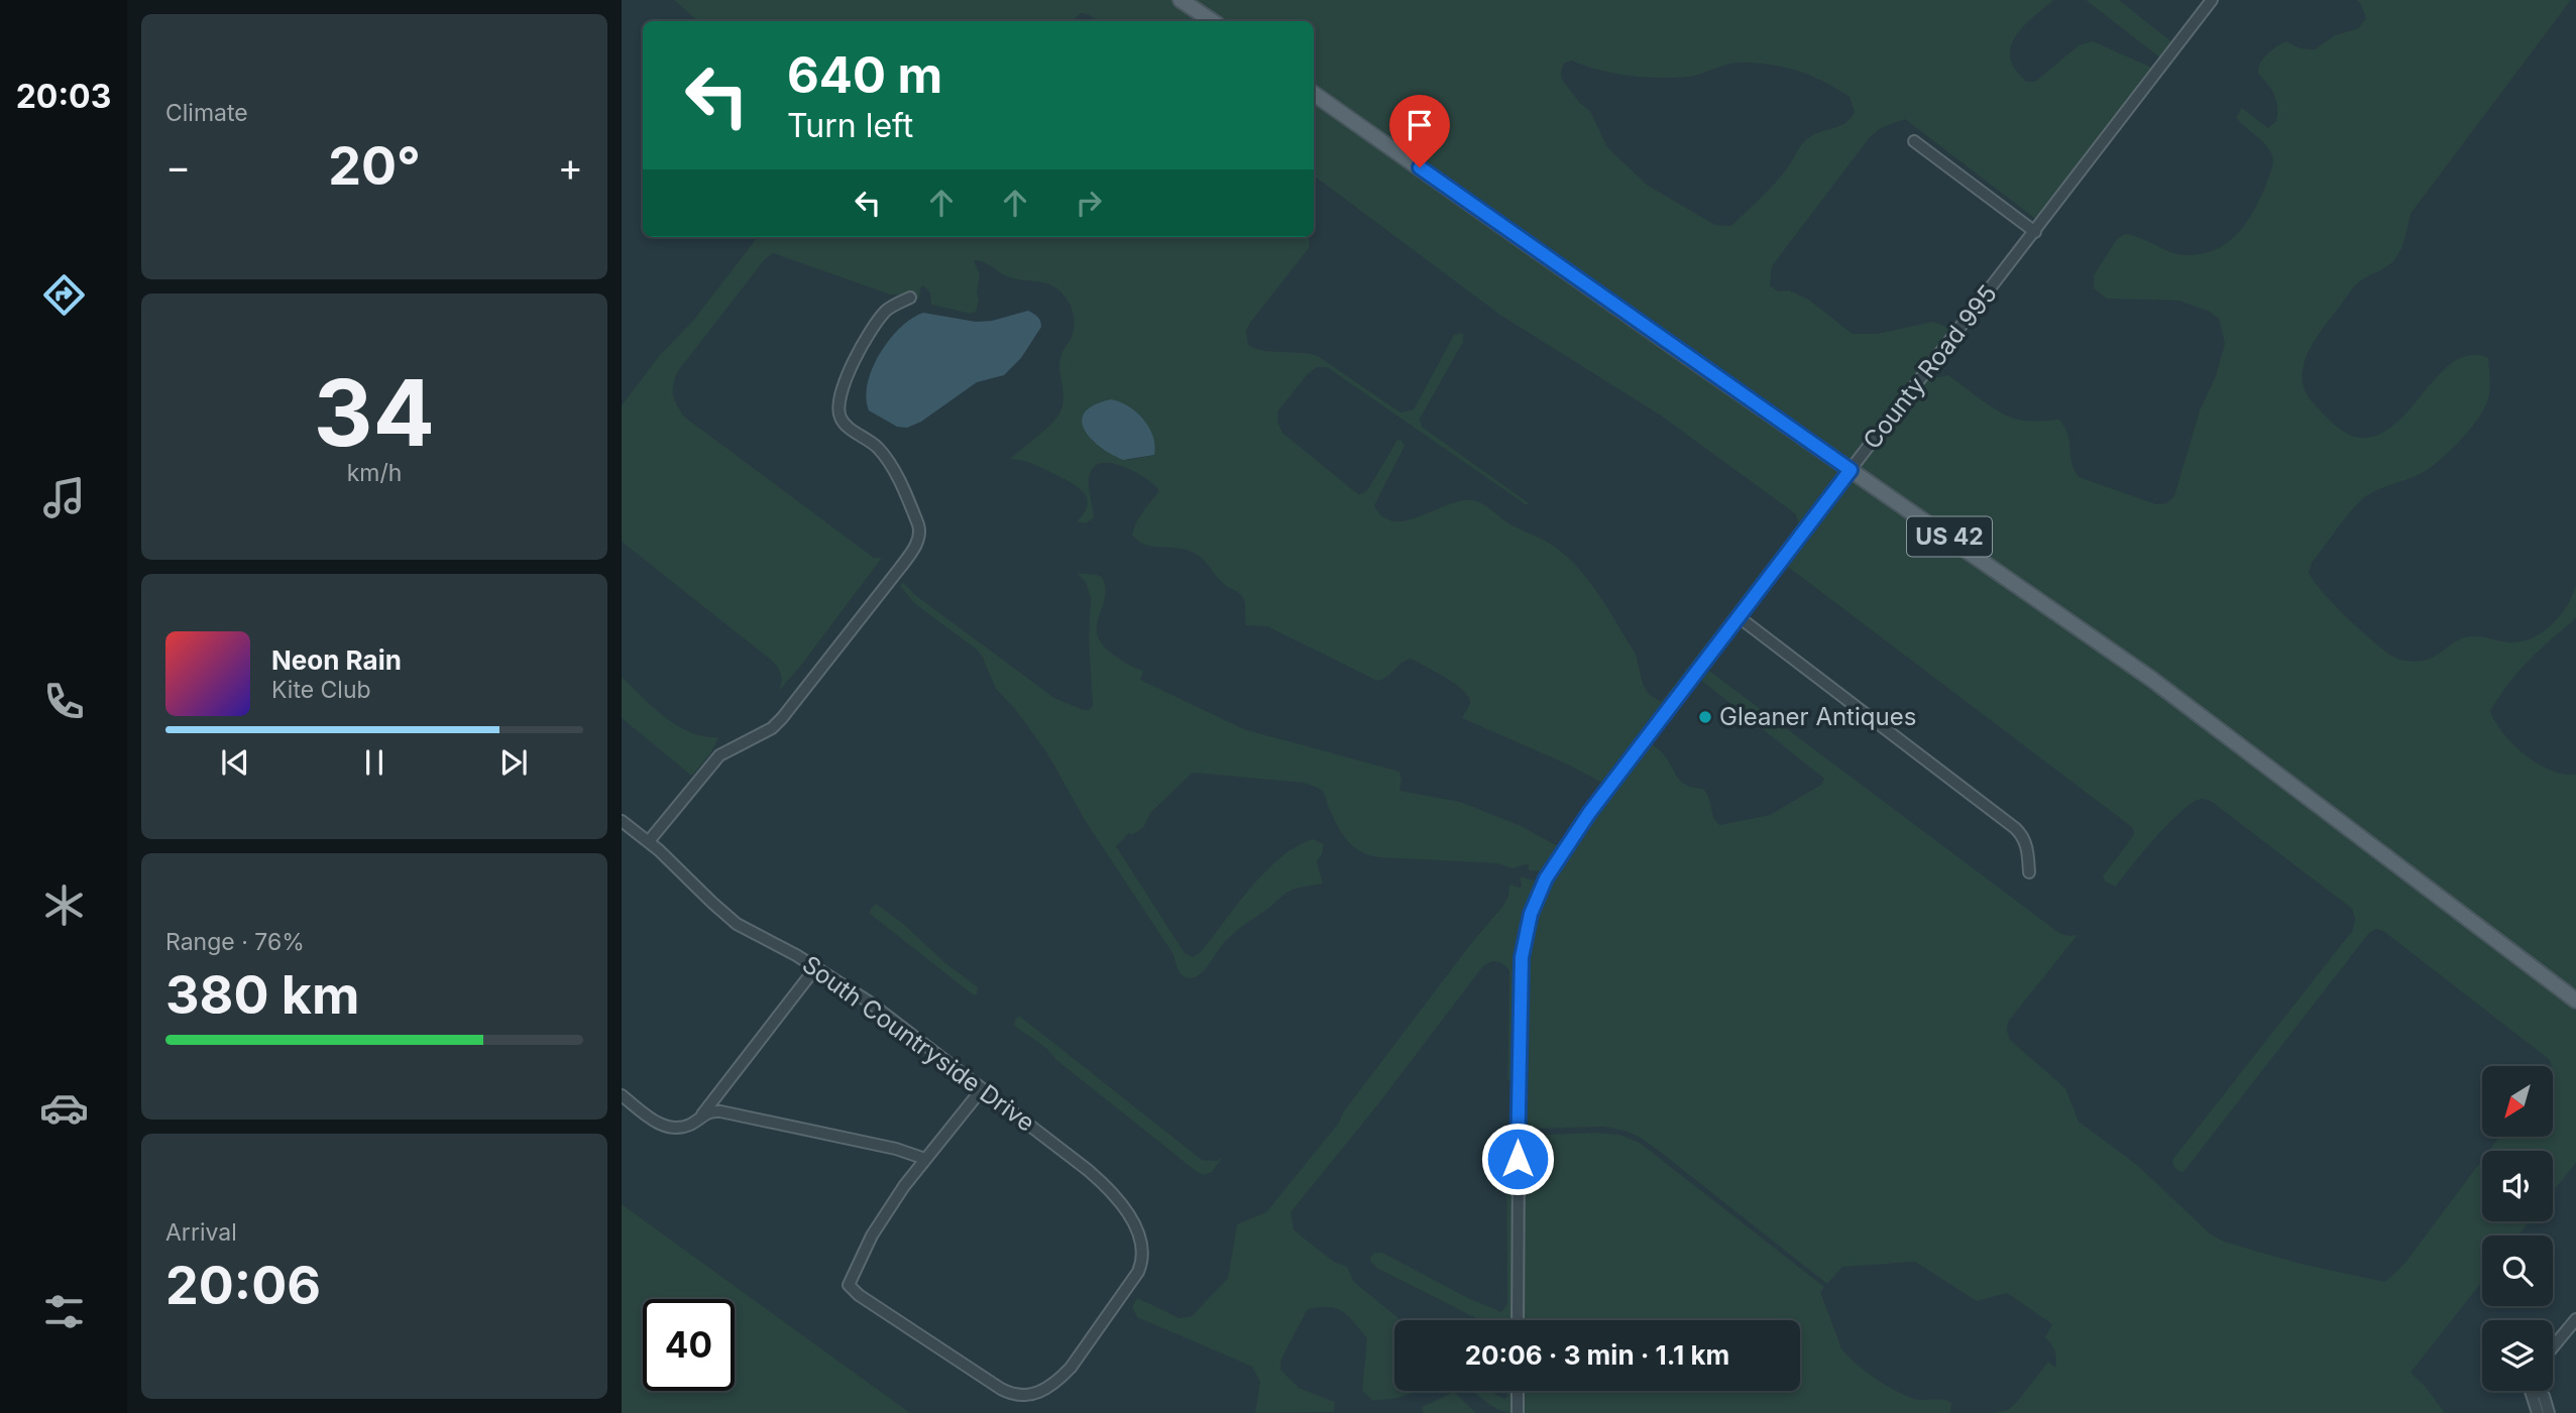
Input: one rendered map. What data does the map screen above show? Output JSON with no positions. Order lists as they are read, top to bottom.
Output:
{
  "streets": {
    "main road": ["US 42"],
    "street": ["County Road 995", "South Countryside Drive"]
  },
  "crossings": [
    ["County Road 995", "US 42"]
  ],
  "places": ["Gleaner Antiques"],
  "north": "bottom left",
  "page": {
    "tabs": "20:03",
    "tile": [
      "Climate",
      ["34", "km/h"],
      ["Range · 76%", "380 km"],
      ["Arrival", "20:06"]
    ],
    "turn": ["640 m", "Turn left"],
    "heat": ["−", "20°", "+"],
    "song": ["Neon Rain", "Kite Club"],
    "limit": "40",
    "trip": "20:06 · 3 min · 1.1 km"
  }
}
